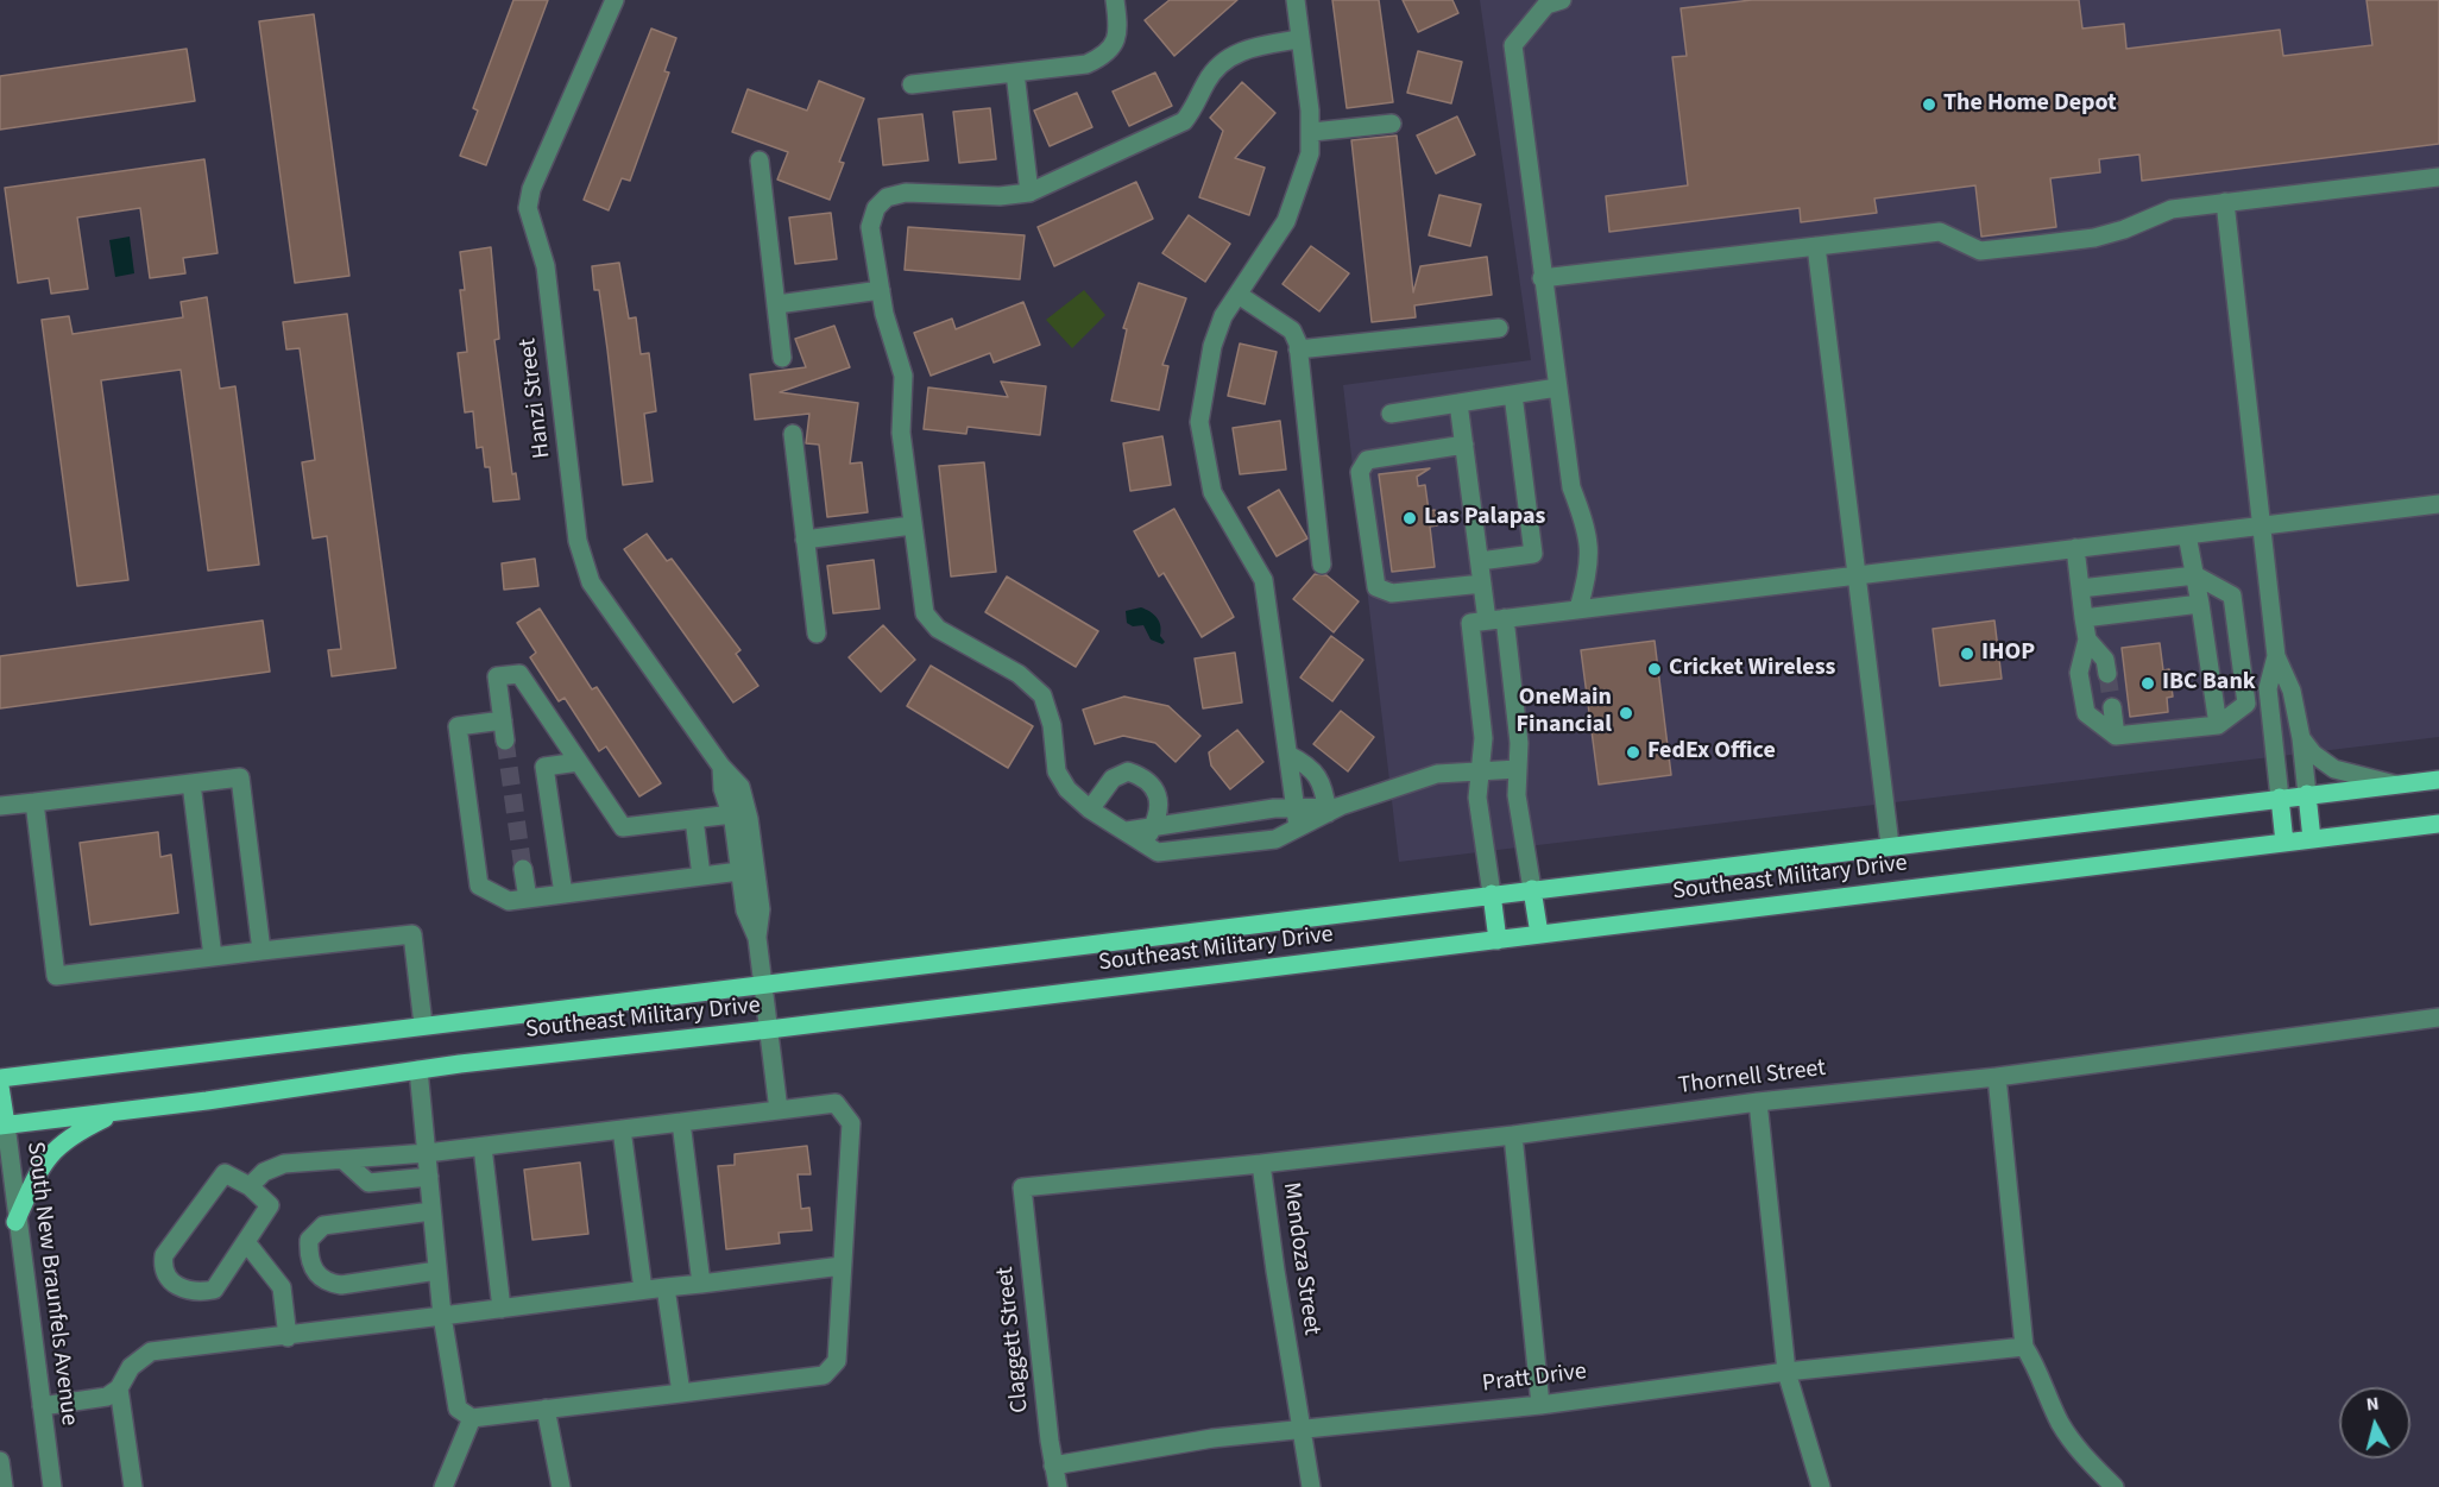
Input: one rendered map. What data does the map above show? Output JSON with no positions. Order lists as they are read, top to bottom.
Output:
{
  "streets": {
    "main road": ["Southeast Military Drive", "South New Braunfels Avenue"],
    "street": [
      "Hanzi Street",
      "Thornell Street",
      "Mendoza Street",
      "Claggett Street",
      "Pratt Drive"
    ]
  },
  "crossings": [
    ["Hanzi Street", "Southeast Military Drive"],
    ["Southeast Military Drive", "South New Braunfels Avenue"],
    ["Thornell Street", "Mendoza Street"],
    ["Mendoza Street", "Claggett Street"],
    ["Mendoza Street", "Pratt Drive"],
    ["Claggett Street", "Pratt Drive"]
  ],
  "places": [
    "The Home Depot",
    "Las Palapas",
    "IHOP",
    "Cricket Wireless",
    "IBC Bank",
    "OneMain Financial",
    "FedEx Office"
  ],
  "north": "top"
}
